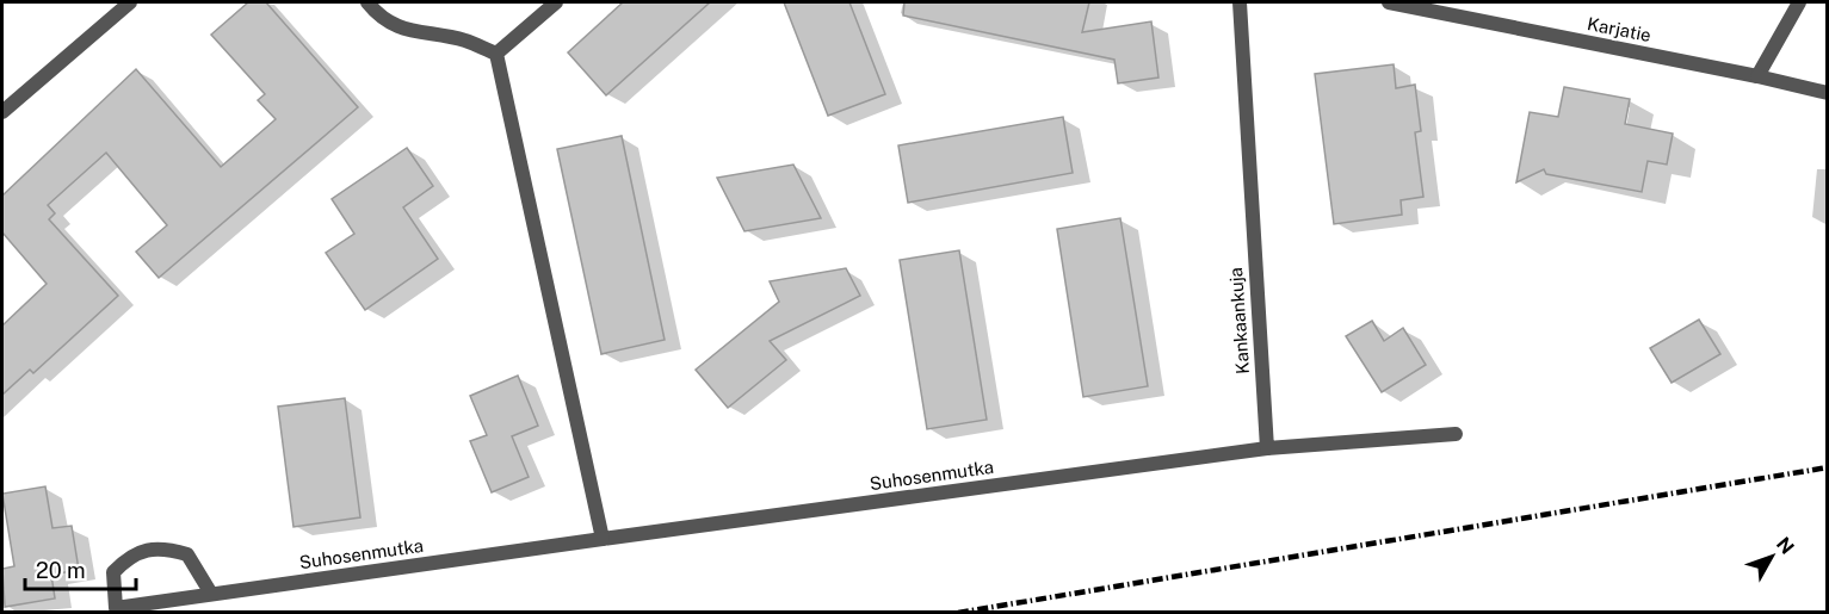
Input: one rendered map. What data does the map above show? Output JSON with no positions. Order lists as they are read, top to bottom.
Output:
{
  "streets": {
    "street": ["Karjatie", "Kankaankuja", "Suhosenmutka"]
  },
  "crossings": [
    ["Kankaankuja", "Suhosenmutka"]
  ],
  "scale_bar": "20 m",
  "north": "top right"
}
